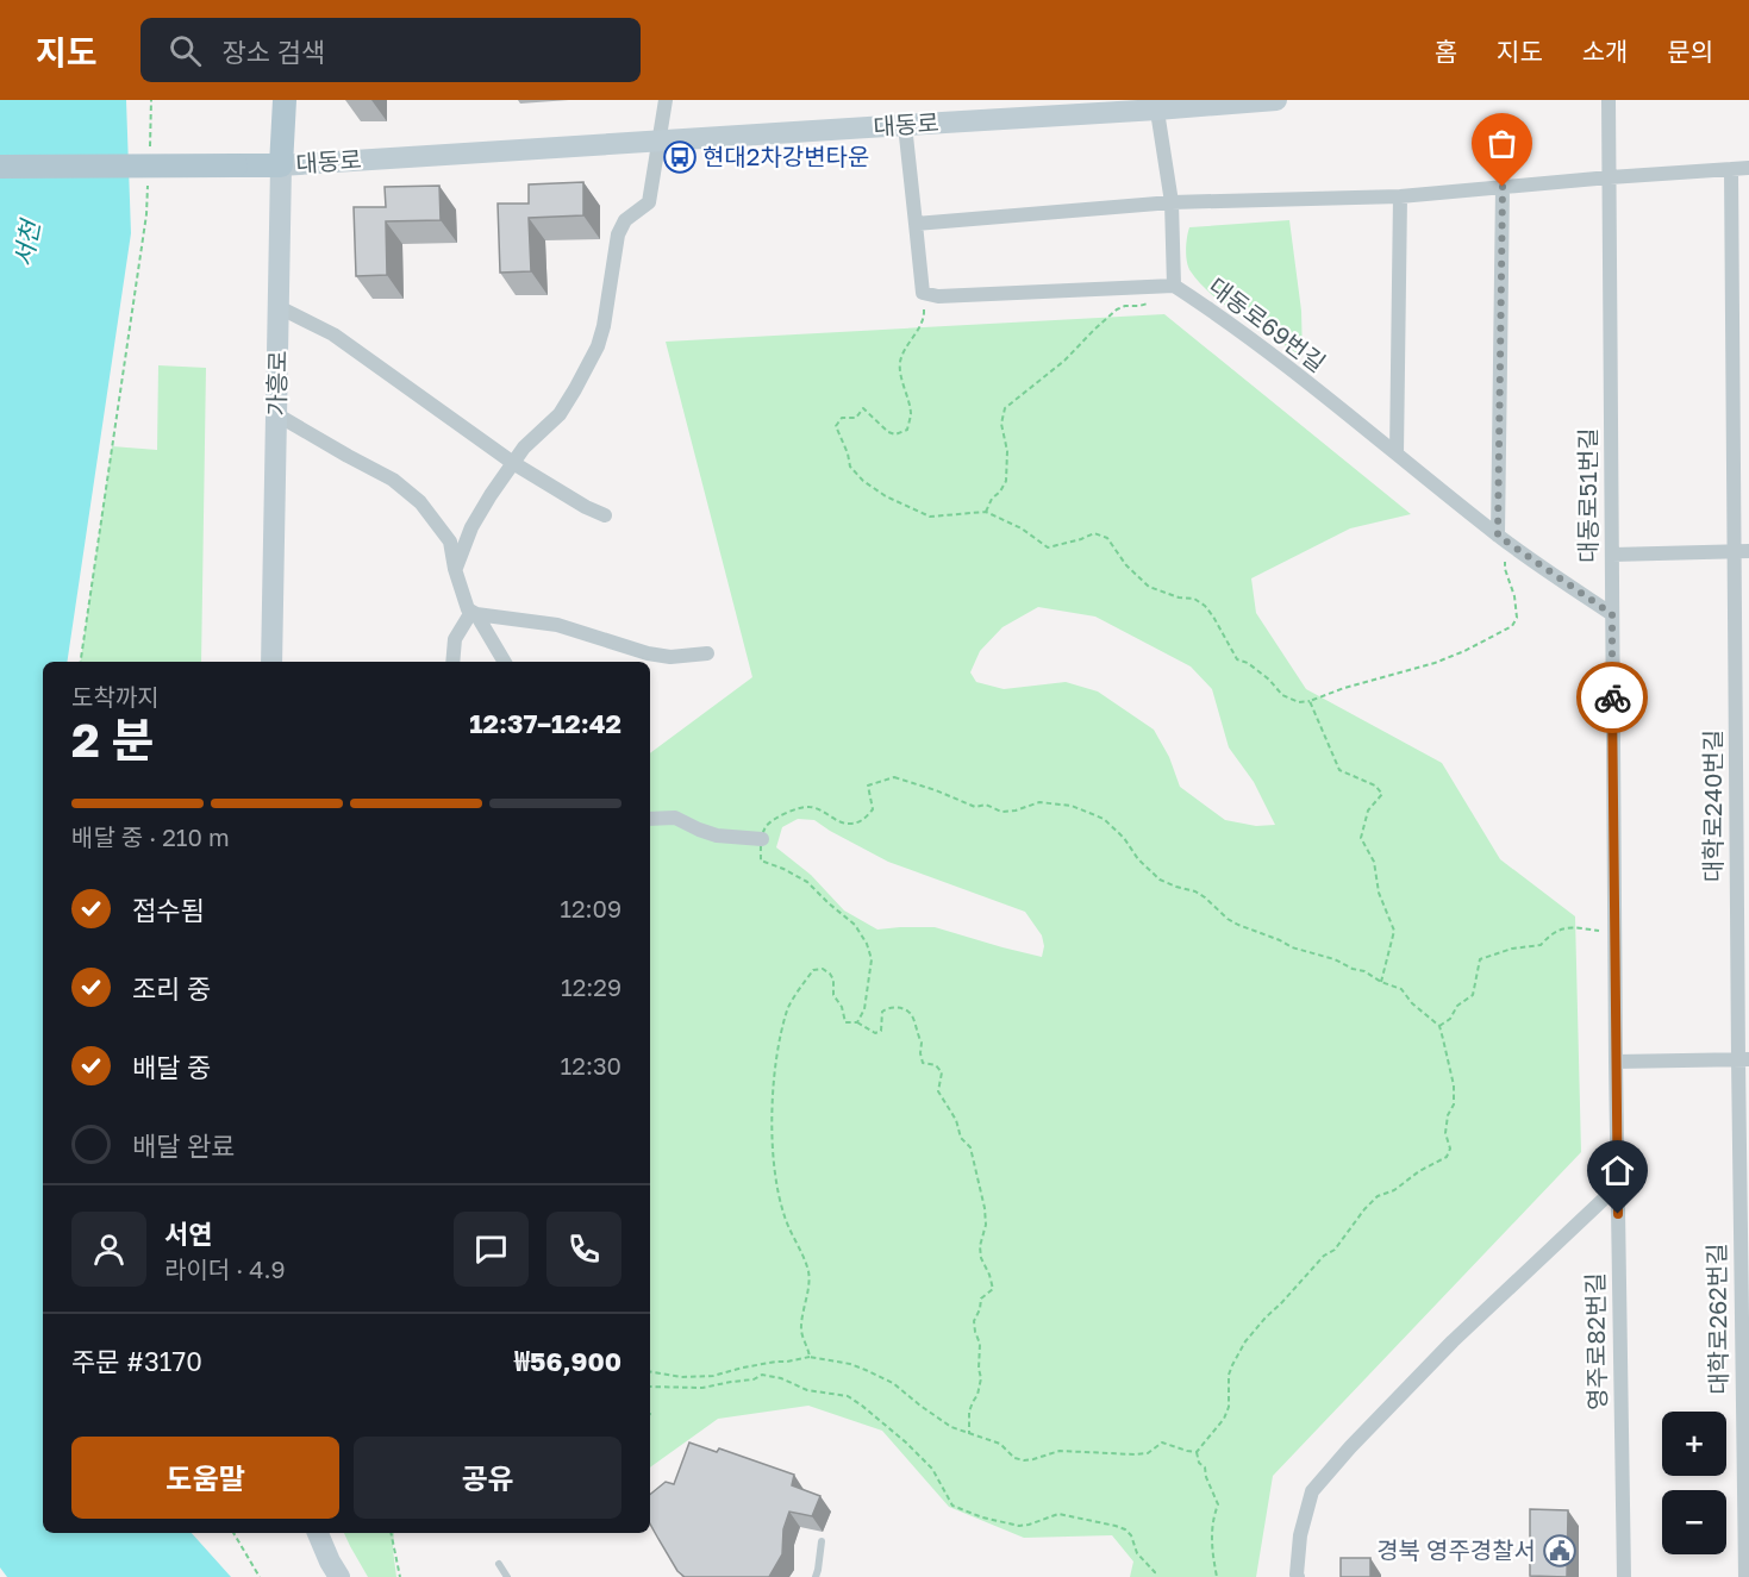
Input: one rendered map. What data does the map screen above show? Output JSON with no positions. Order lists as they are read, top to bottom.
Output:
{
  "streets": {
    "main road": ["대동로", "가흥로"],
    "street": [
      "대동로69번길",
      "대동로51번길",
      "대학로240번길",
      "대학로262번길",
      "영주로82번길"
    ]
  },
  "crossings": [
    ["대동로", "대동로69번길"],
    ["대동로", "가흥로"],
    ["대동로69번길", "대동로51번길"],
    ["대동로51번길", "영주로82번길"],
    ["대학로240번길", "대학로262번길"]
  ],
  "water": ["서천"],
  "places": {
    "bus stop": ["현대2차강변타운"],
    "public building": ["경북 영주경찰서"]
  },
  "page": {
    "header": "지도",
    "search": "장소 검색",
    "nav": [
      "홈",
      "지도",
      "소개",
      "문의"
    ],
    "heading": ["2 분", "도착까지", "12:37–12:42"],
    "panel": [
      "서연",
      "라이더 · 4.9",
      "주문 #3170",
      "₩56,900"
    ],
    "bar": "배달 중 · 210 m",
    "list": [
      ["접수됨", "12:09"],
      ["조리 중", "12:29"],
      ["배달 중", "12:30"],
      "배달 완료"
    ],
    "map_buttons": ["+", "−"],
    "buttons": ["도움말", "공유"]
  }
}
